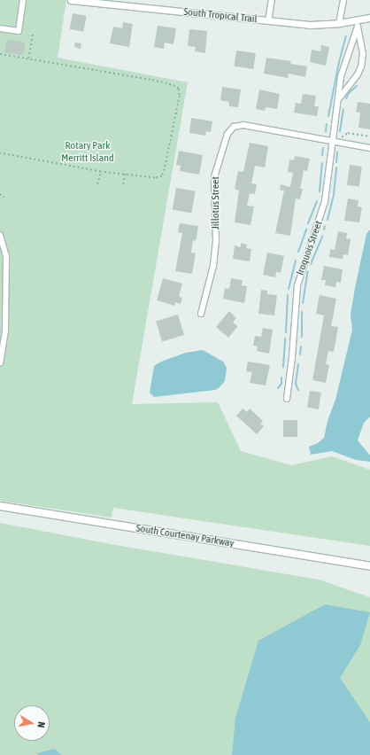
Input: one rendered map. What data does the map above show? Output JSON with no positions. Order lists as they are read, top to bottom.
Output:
{
  "streets": {
    "main road": ["South Courtenay Parkway"],
    "street": ["South Tropical Trail", "Jillotus Street", "Iroquois Street"]
  },
  "crossings": [
    ["South Tropical Trail", "Iroquois Street"],
    ["Jillotus Street", "Iroquois Street"]
  ],
  "parks": ["Rotary Park Merritt Island"],
  "north": "right"
}
